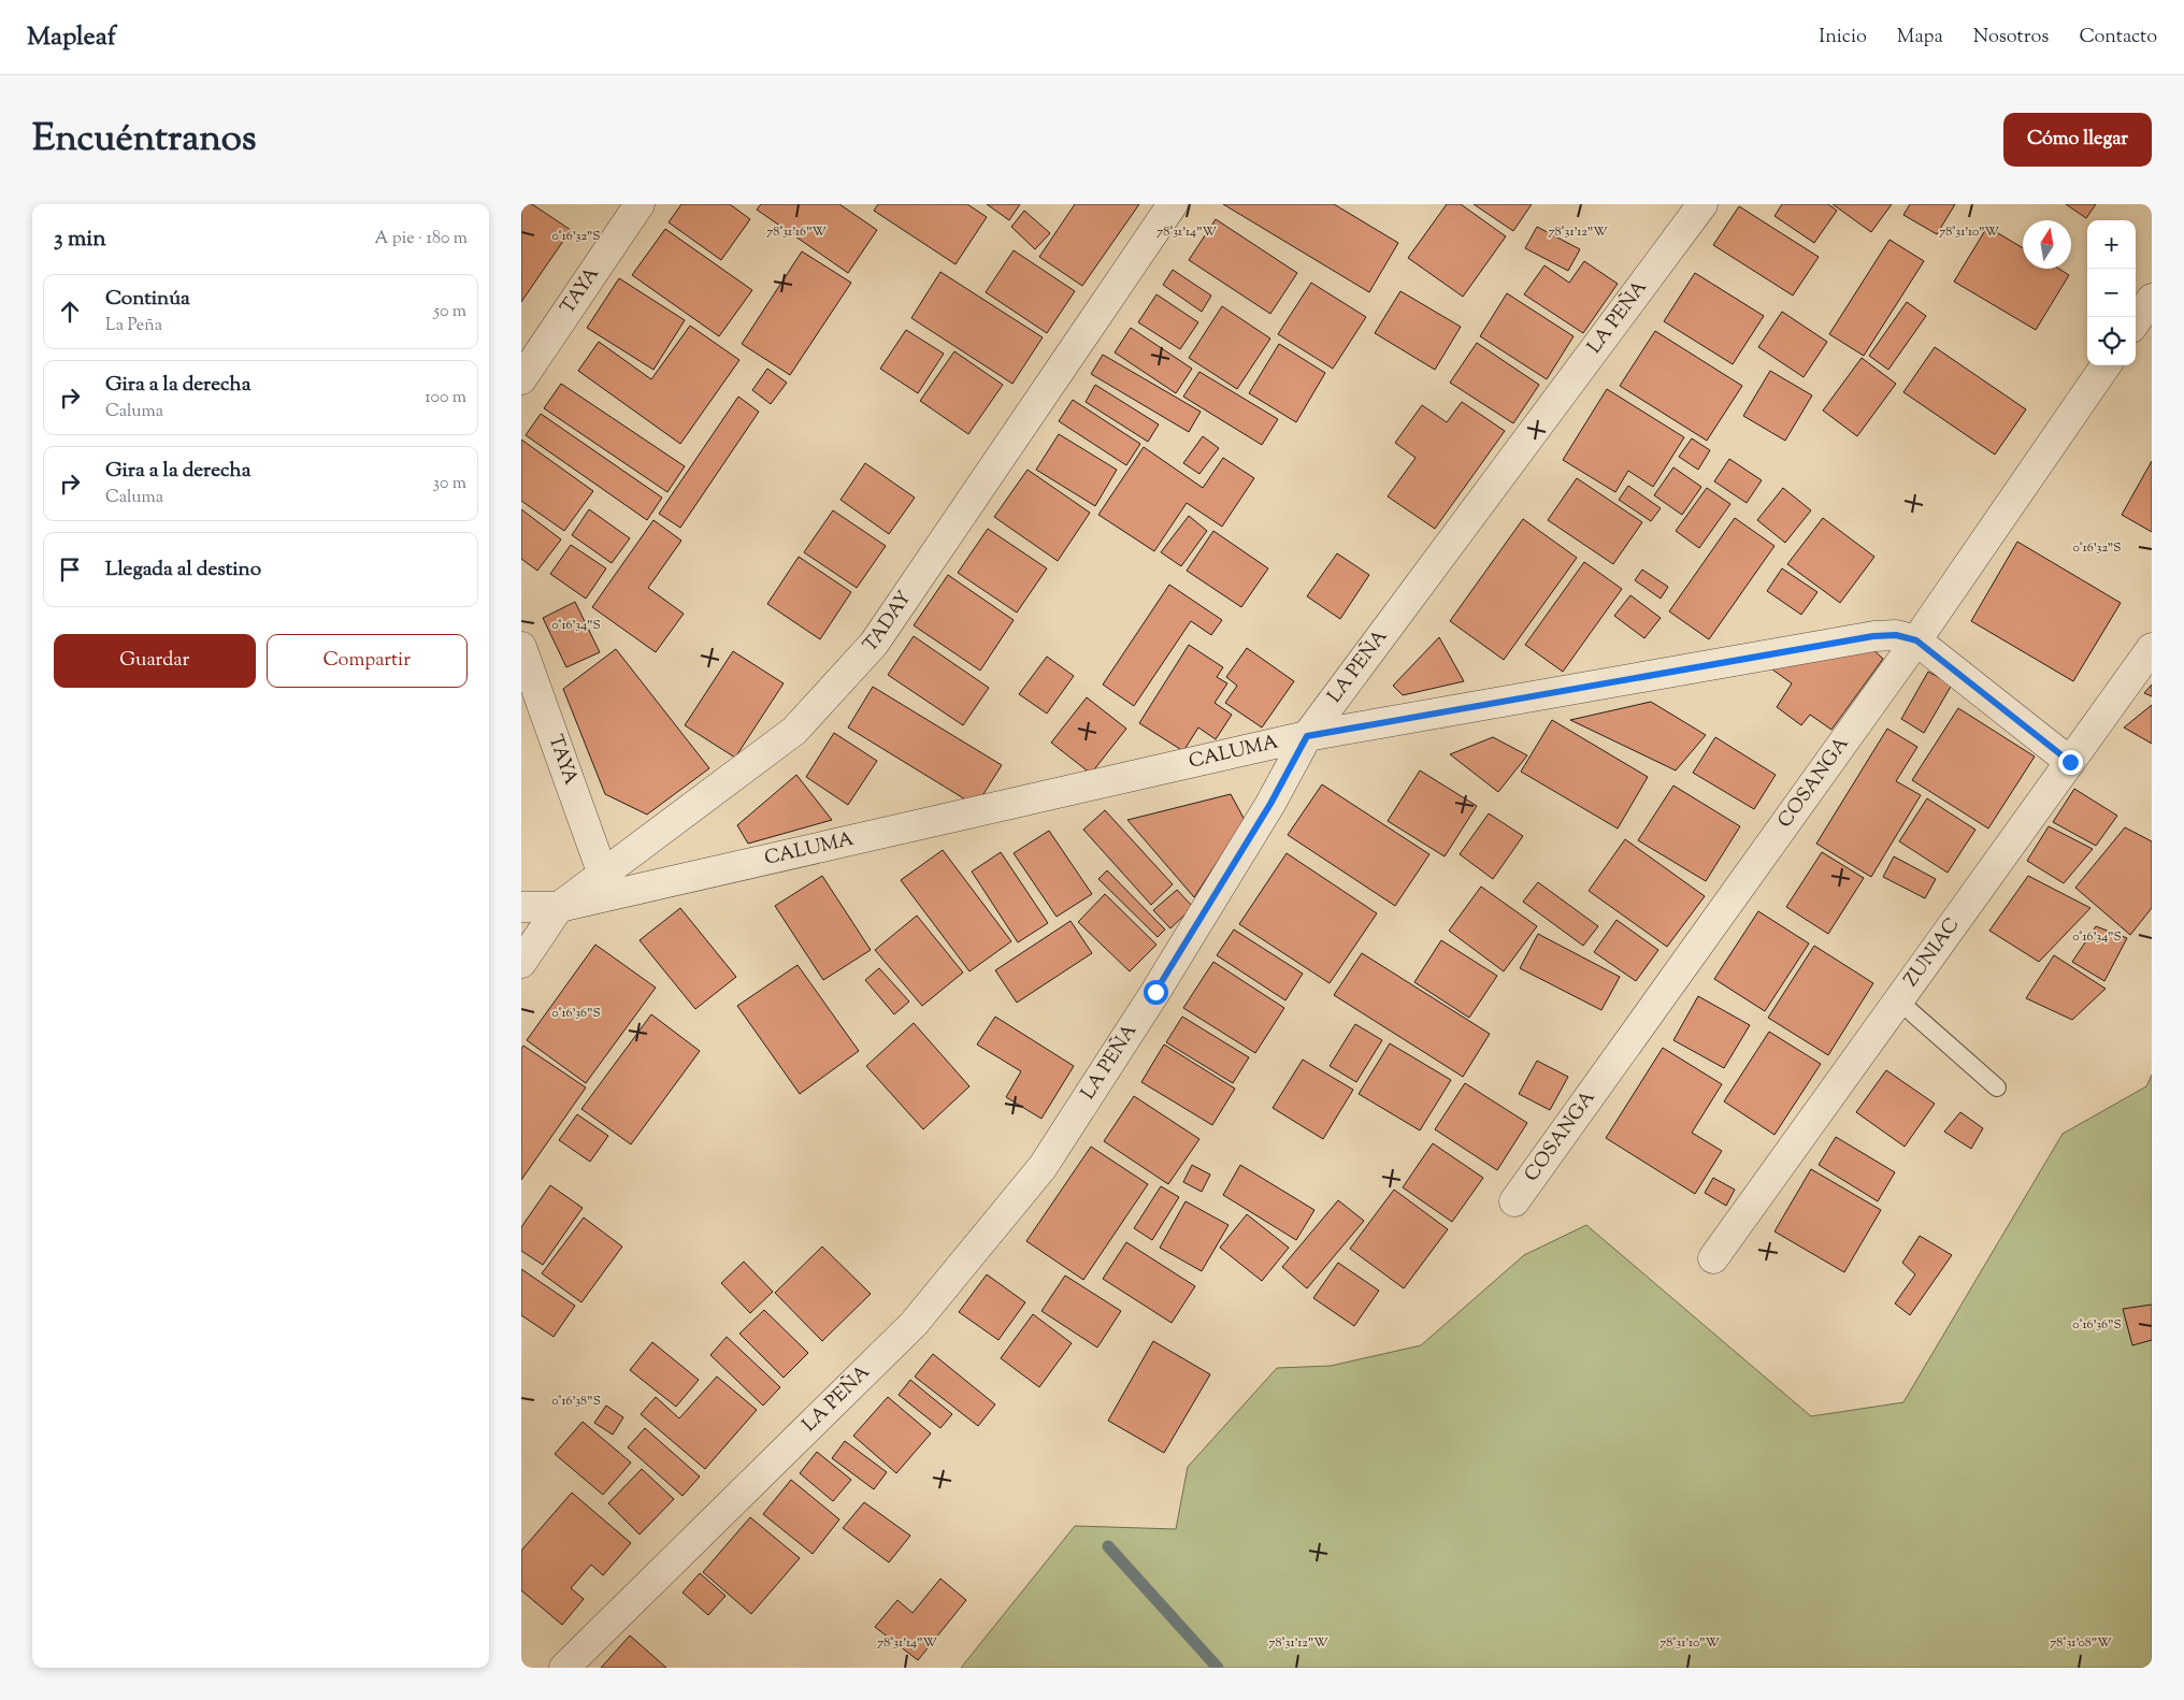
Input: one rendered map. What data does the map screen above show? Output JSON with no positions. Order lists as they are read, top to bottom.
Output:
{
  "streets": {
    "street": [
      "TAYA",
      "LA PEÑA",
      "TADAY",
      "CALUMA",
      "COSANGA",
      "ZUNIAC"
    ]
  },
  "crossings": [
    ["TAYA", "TADAY"],
    ["LA PEÑA", "CALUMA"],
    ["TADAY", "CALUMA"],
    ["CALUMA", "COSANGA"],
    ["CALUMA", "ZUNIAC"]
  ],
  "north": "top",
  "page": {
    "header": "Mapleaf",
    "nav": [
      "Inicio",
      "Mapa",
      "Nosotros",
      "Contacto"
    ],
    "title": "Encuéntranos",
    "buttons": [
      "Cómo llegar",
      ["Guardar", "Compartir"]
    ],
    "heading": ["3 min", "A pie · 180 m"],
    "map_buttons": ["+", "−"],
    "list": [
      ["Continúa", "La Peña", "50 m"],
      ["Gira a la derecha", "Caluma", "100 m"],
      ["Gira a la derecha", "Caluma", "30 m"],
      "Llegada al destino"
    ]
  },
  "coordinates": [
    "78°31'14\"W",
    "78°31'12\"W",
    "78°31'10\"W",
    "78°31'16\"W",
    "0°16'32\"S",
    "0°16'34\"S",
    "0°16'36\"S",
    "0°16'38\"S",
    "78°31'08\"W"
  ]
}
